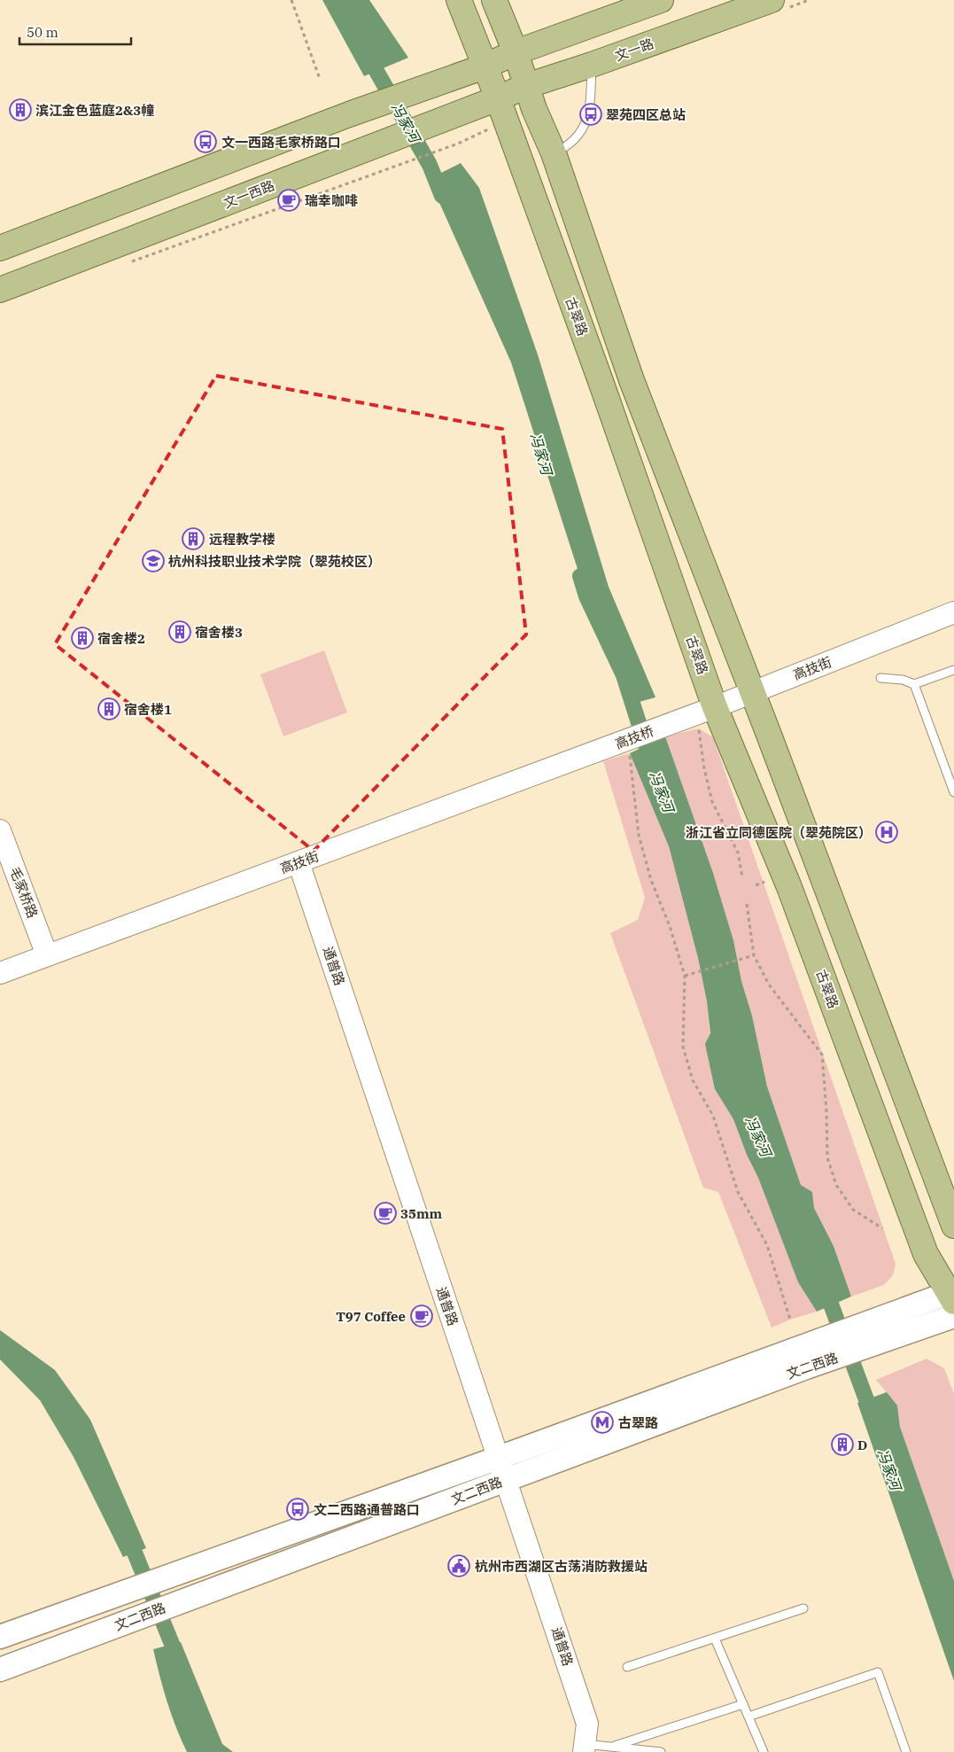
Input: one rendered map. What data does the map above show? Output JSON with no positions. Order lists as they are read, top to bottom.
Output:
{
  "streets": {
    "main road": [
      "文一路",
      "文一西路",
      "古翠路",
      "文二西路"
    ],
    "street": [
      "高技街",
      "高技桥",
      "毛家桥路",
      "通普路"
    ]
  },
  "crossings": [
    ["文一路", "文一西路"],
    ["文一路", "古翠路"],
    ["文一西路", "古翠路"],
    ["古翠路", "高技街"],
    ["古翠路", "文二西路"],
    ["高技街", "高技桥"],
    ["高技街", "毛家桥路"],
    ["高技街", "通普路"],
    ["通普路", "文二西路"]
  ],
  "water": ["冯家河"],
  "places": {
    "building": [
      "滨江金色蓝庭2&3幢",
      "远程教学楼",
      "宿舍楼3",
      "宿舍楼2",
      "宿舍楼1",
      "D"
    ],
    "bus stop": ["翠苑四区总站", "文一西路毛家桥路口", "文二西路通普路口"],
    "cafe": ["瑞幸咖啡", "35mm", "T97 Coffee"],
    "school or university": ["杭州科技职业技术学院（翠苑校区）"],
    "hospital": ["浙江省立同德医院（翠苑院区）"],
    "metro station": ["古翠路"],
    "public building": ["杭州市西湖区古荡消防救援站"]
  },
  "scale_bar": "50 m"
}
